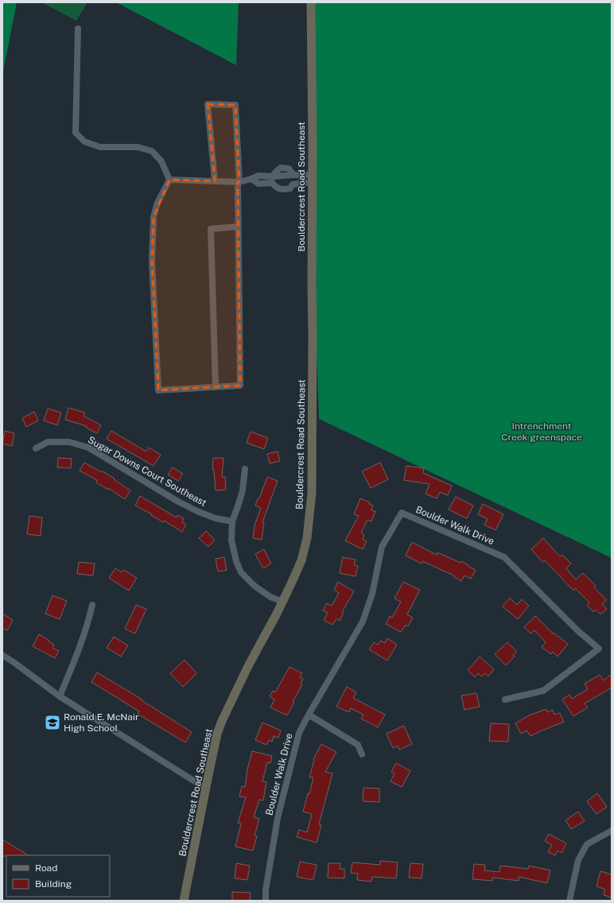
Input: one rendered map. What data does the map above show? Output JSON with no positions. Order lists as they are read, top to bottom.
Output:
{
  "streets": {
    "street": ["Bouldercrest Road Southeast", "Sugar Downs Court Southeast", "Boulder Walk Drive"]
  },
  "parks": ["Intrenchment Creek greenspace"],
  "places": {
    "school or university": ["Ronald E. McNair High School"]
  },
  "legend": ["Road", "Building"]
}
